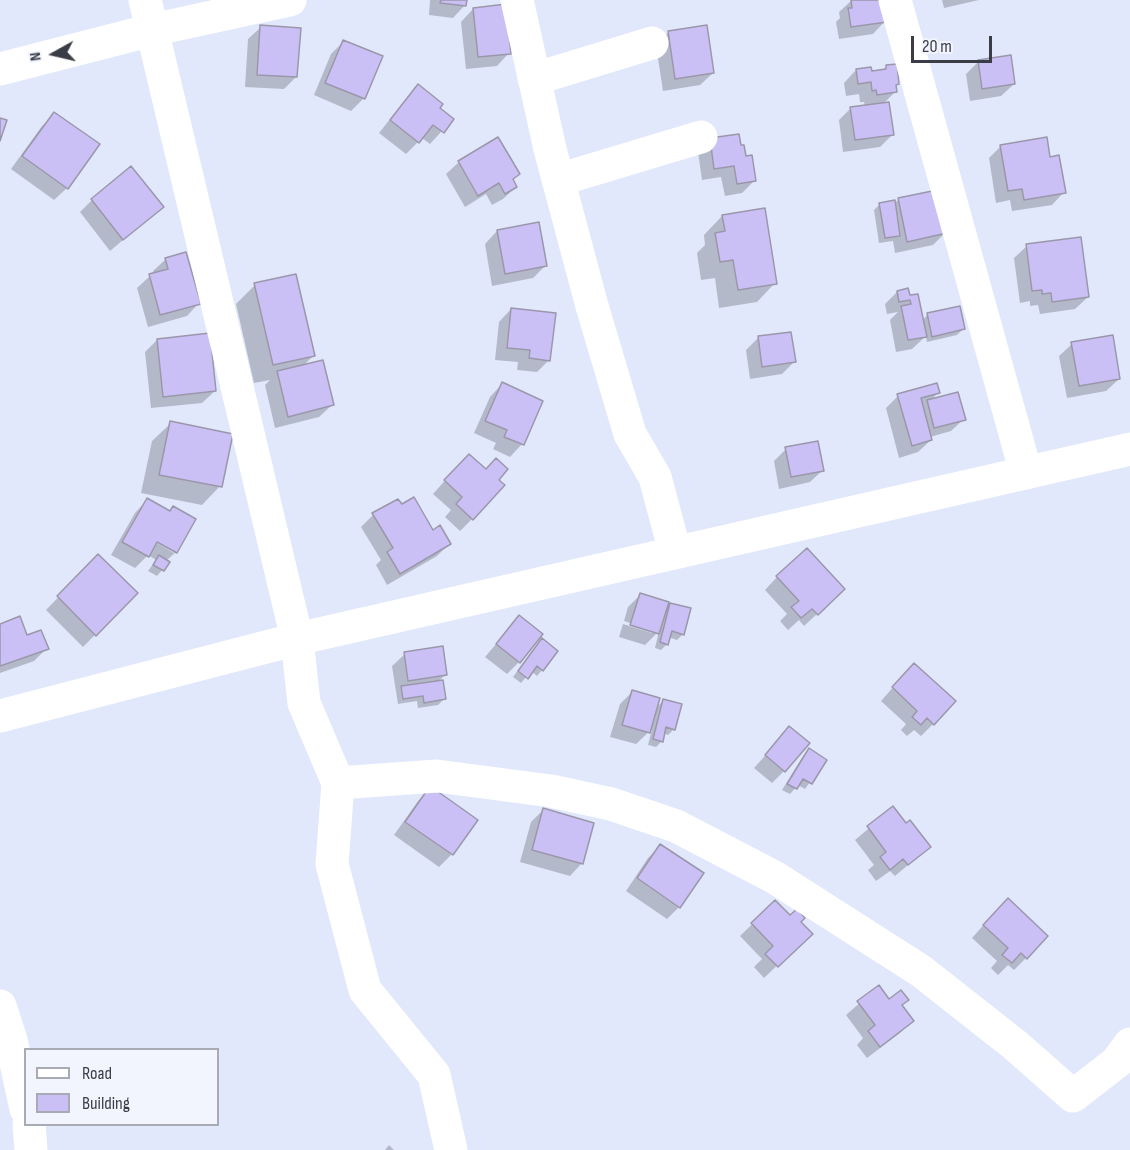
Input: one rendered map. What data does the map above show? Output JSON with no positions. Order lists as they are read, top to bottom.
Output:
{
  "legend": ["Road", "Building"],
  "scale_bar": "20 m",
  "north": "left"
}
